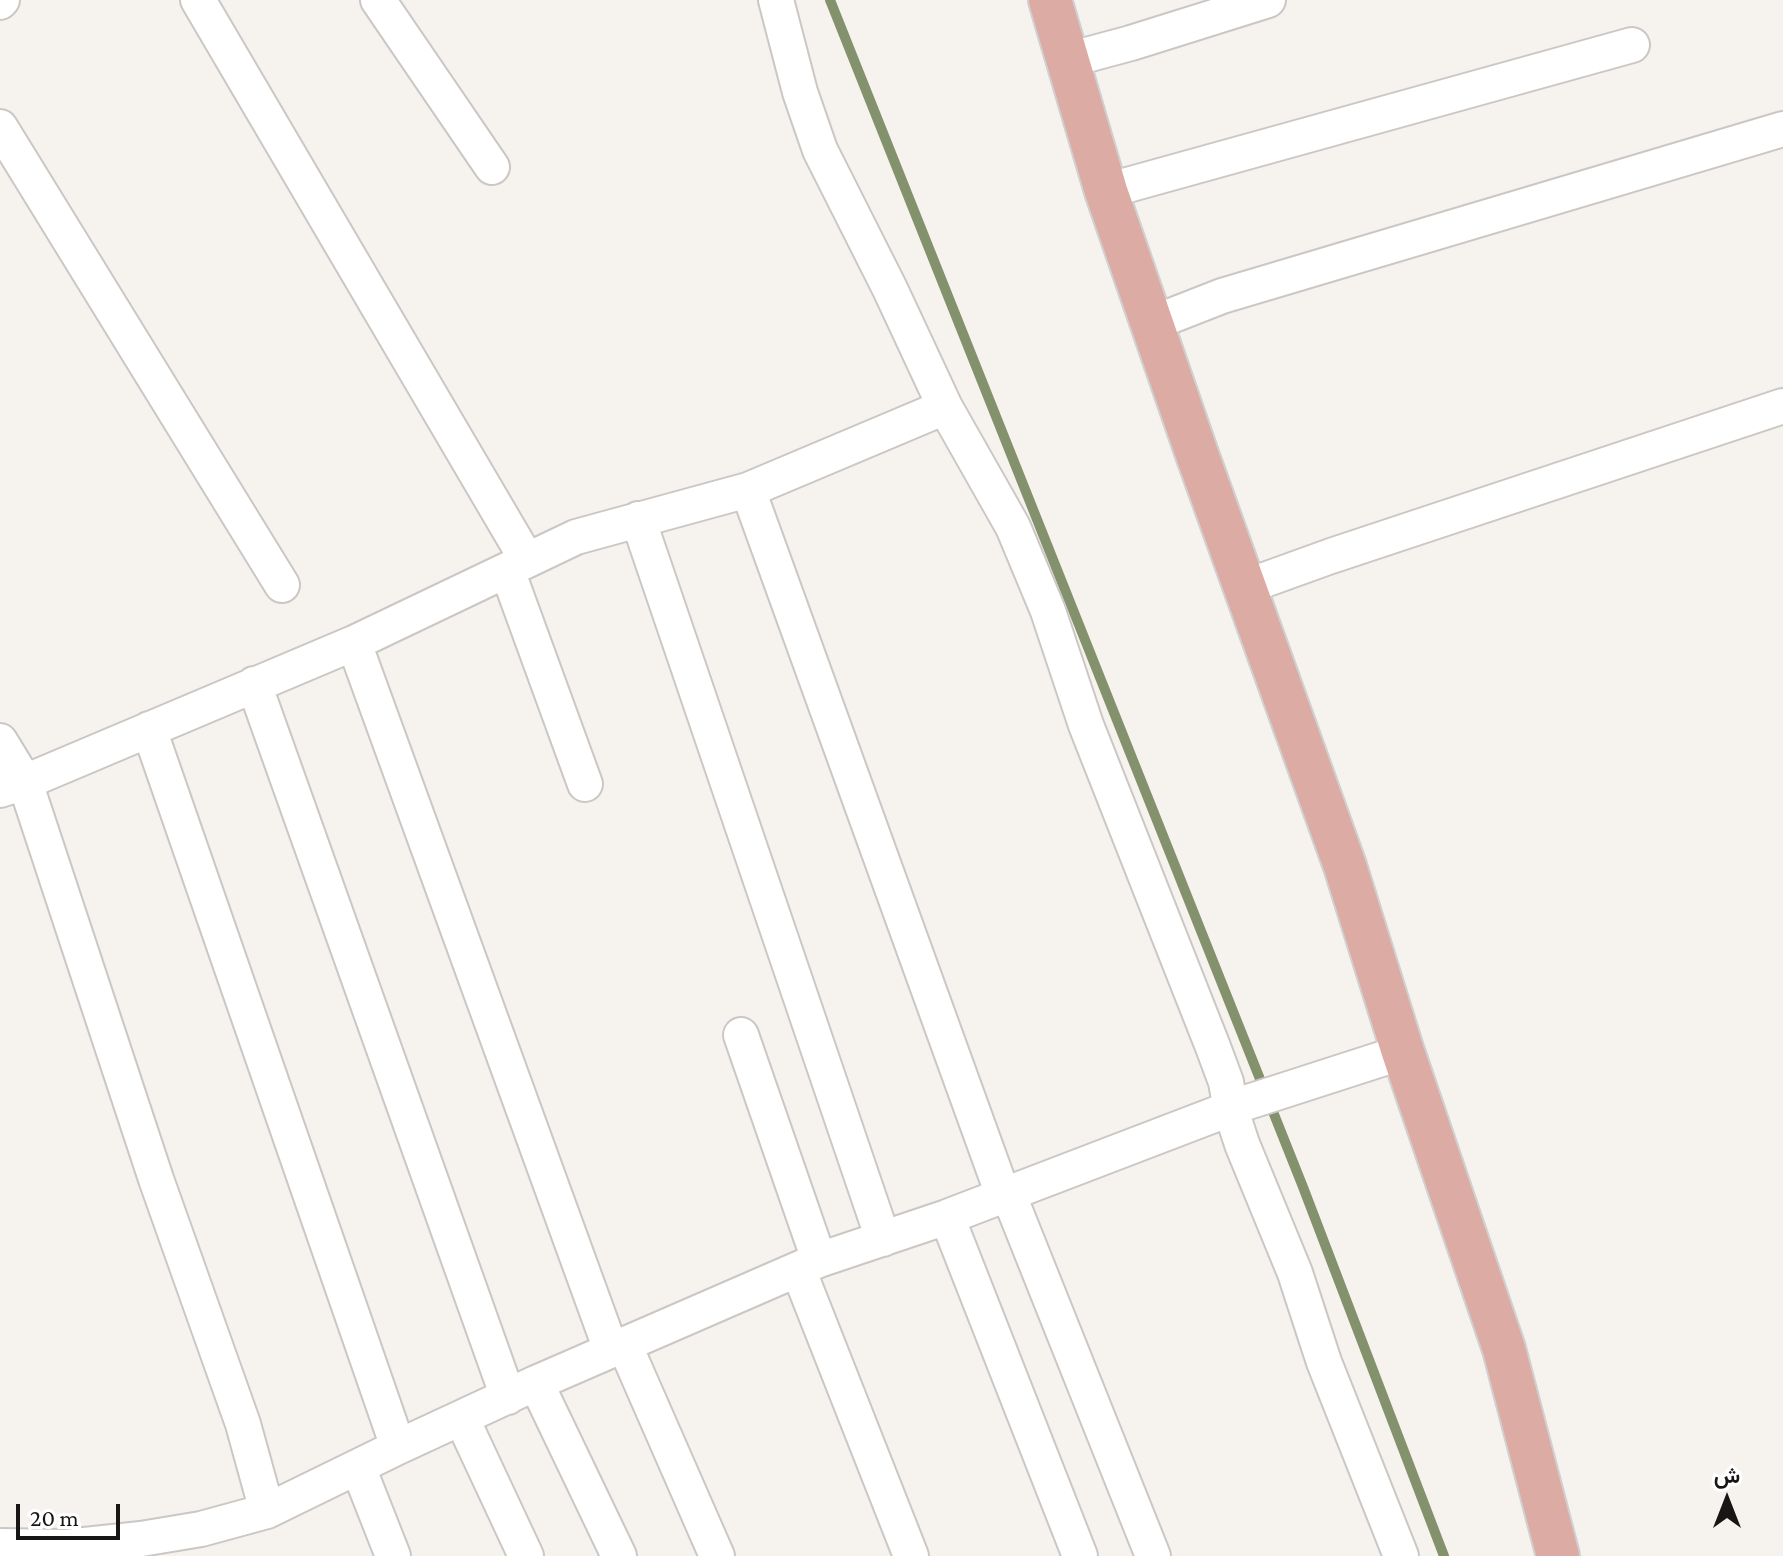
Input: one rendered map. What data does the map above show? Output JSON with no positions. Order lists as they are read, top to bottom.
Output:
{
  "scale_bar": "20 m",
  "north": "top"
}
